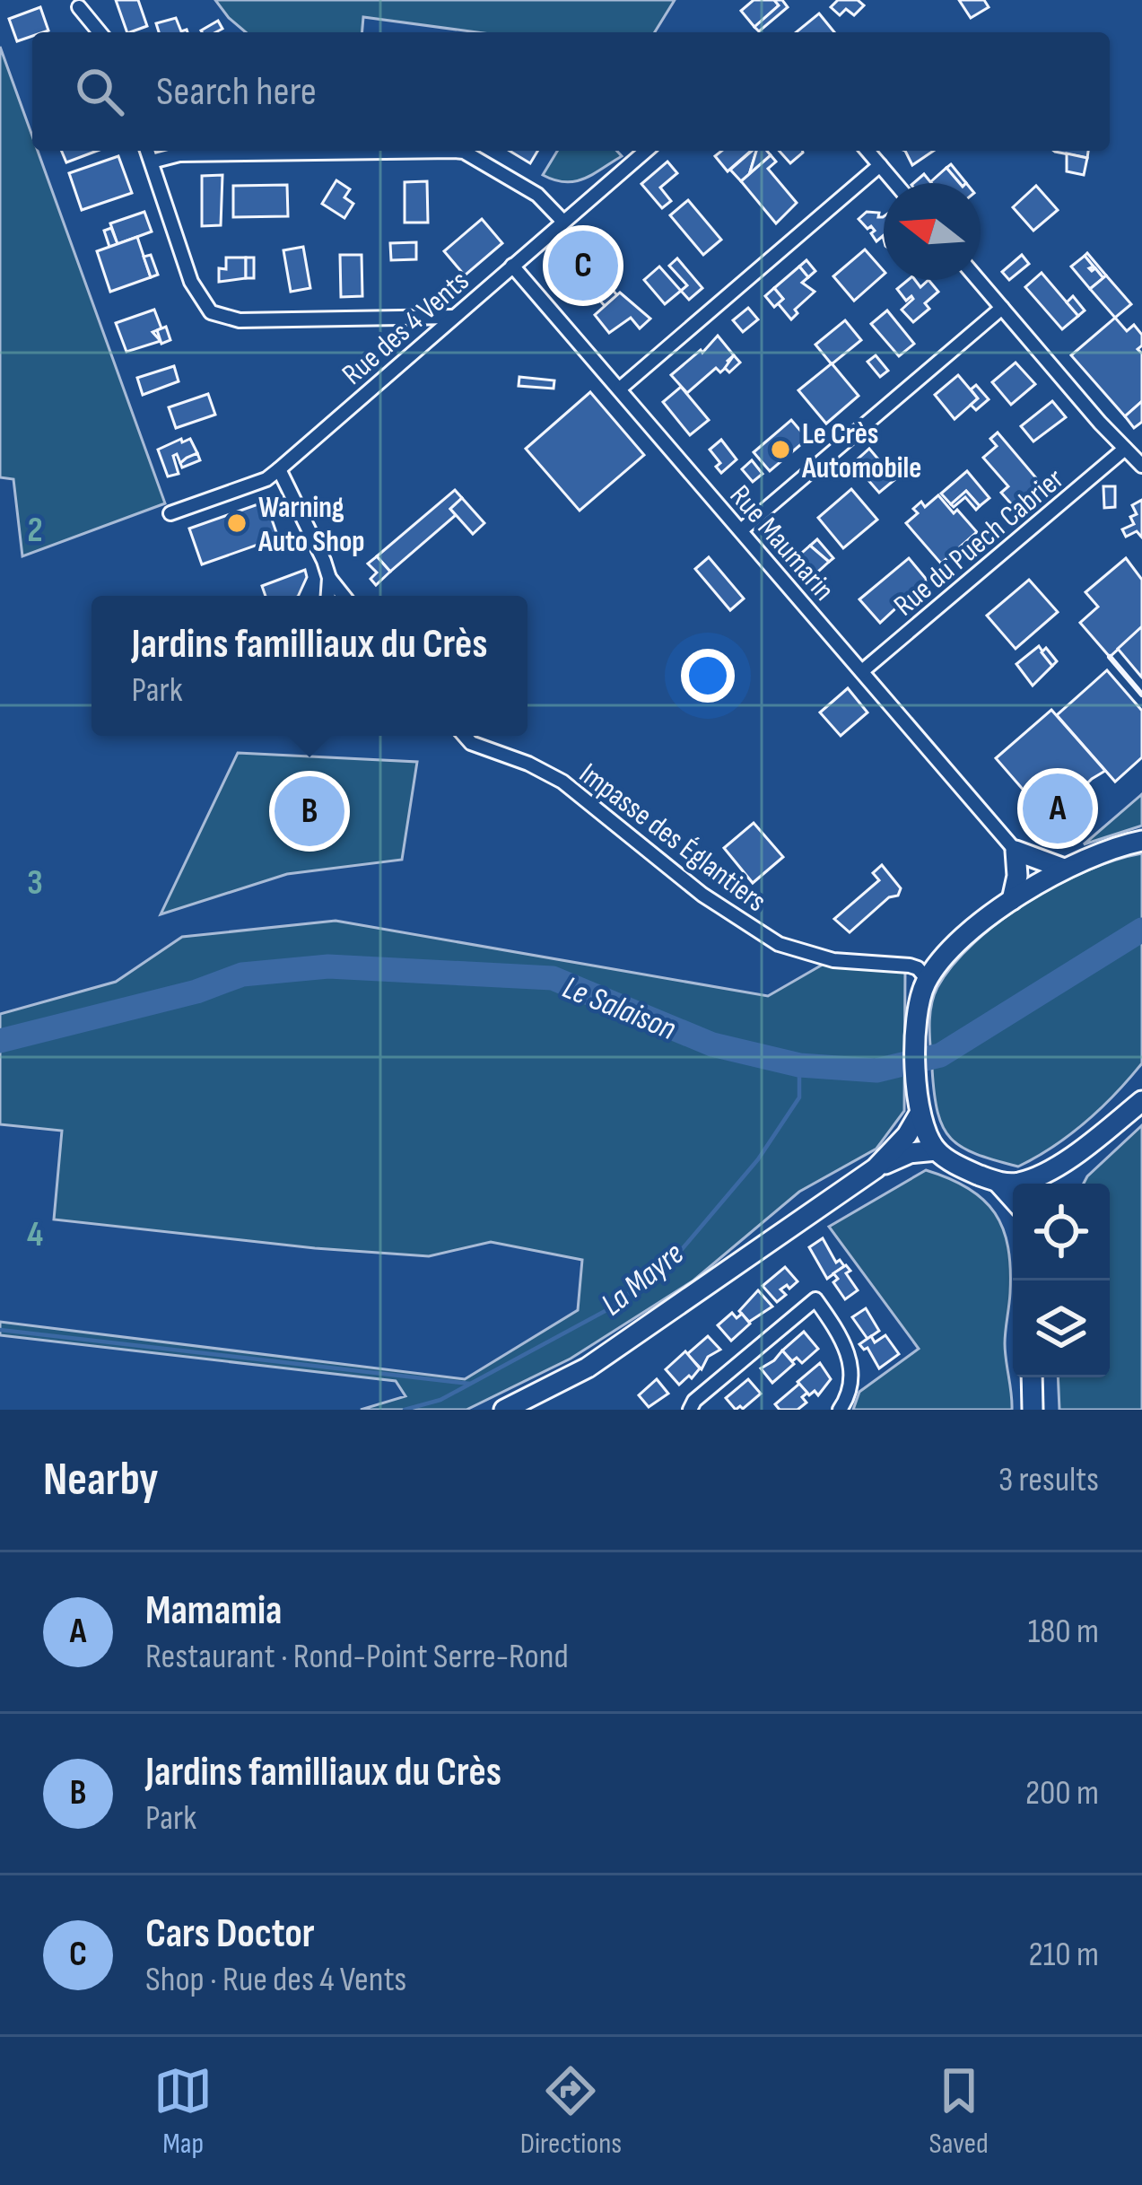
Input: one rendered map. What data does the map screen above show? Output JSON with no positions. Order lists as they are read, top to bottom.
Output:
{
  "streets": {
    "street": [
      "Rue des 4 Vents",
      "Rue du Puech Cabrier",
      "Rue Maumarin",
      "Impasse des Églantiers"
    ]
  },
  "crossings": [
    ["Rue des 4 Vents", "Rue Maumarin"],
    ["Rue du Puech Cabrier", "Rue Maumarin"]
  ],
  "water": ["Le Salaison", "La Mayre"],
  "places": ["Le Crès Automobile", "Warning Auto Shop"],
  "north": "left",
  "page": {
    "search": "Search here",
    "pins": ["C", "A", "B"],
    "popup": ["Jardins familliaux du Crès", "Park"],
    "heading": ["Nearby", "3 results"],
    "list": [
      {
        "mark": "A",
        "name": "Mamamia",
        "note": "Restaurant · Rond-Point Serre-Rond",
        "value": "180 m"
      },
      {
        "mark": "B",
        "name": "Jardins familliaux du Crès",
        "note": "Park",
        "value": "200 m"
      },
      {
        "mark": "C",
        "name": "Cars Doctor",
        "note": "Shop · Rue des 4 Vents",
        "value": "210 m"
      }
    ],
    "nav": ["Map", "Directions", "Saved"]
  },
  "grid": {
    "rows": ["2", "3", "4"]
  }
}
